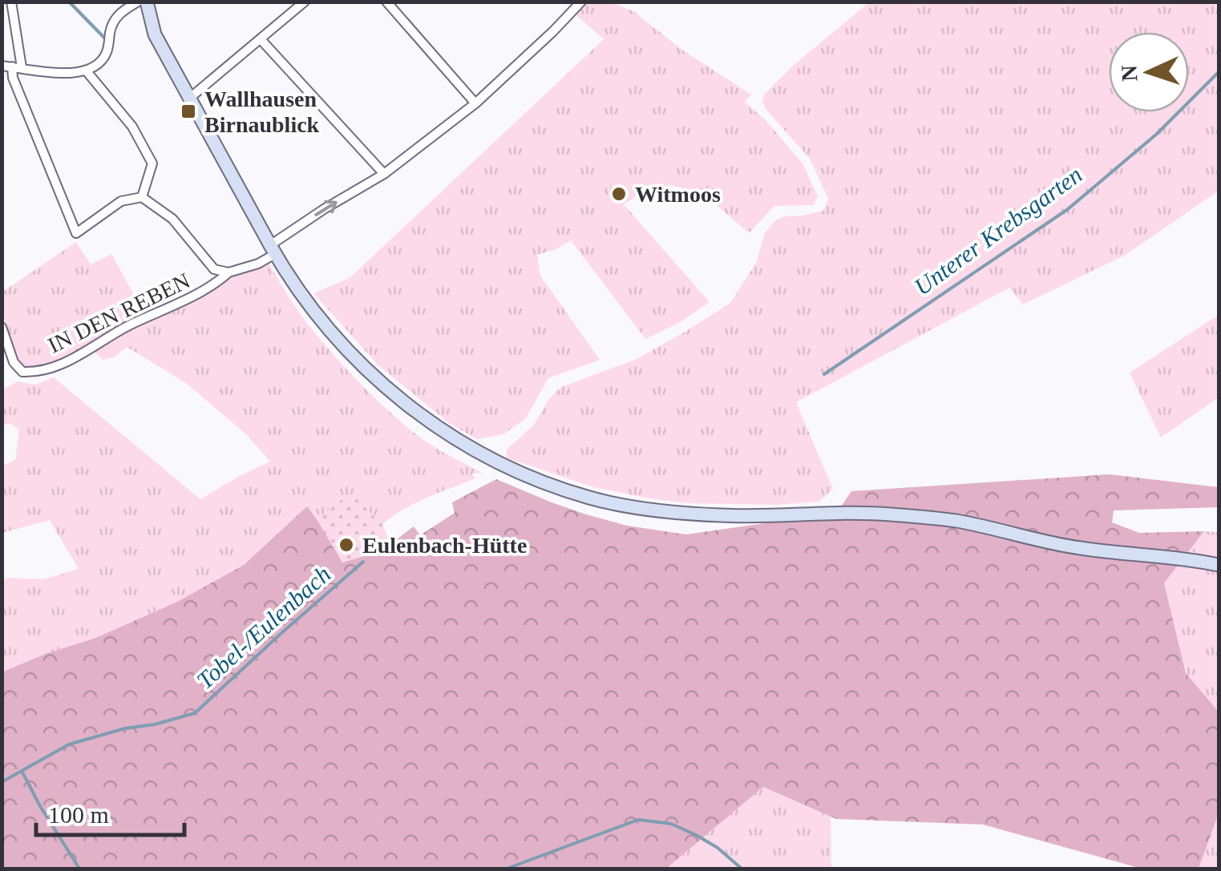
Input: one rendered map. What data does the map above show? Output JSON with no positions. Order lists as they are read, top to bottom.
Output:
{
  "streets": {
    "street": ["IN DEN REBEN"]
  },
  "water": ["Unterer Krebsgarten", "Tobel-/Eulenbach"],
  "places": {
    "transit": ["Wallhausen Birnaublick"],
    "other": ["Witmoos", "Eulenbach-Hütte"]
  },
  "scale_bar": "100 m",
  "north": "left"
}
